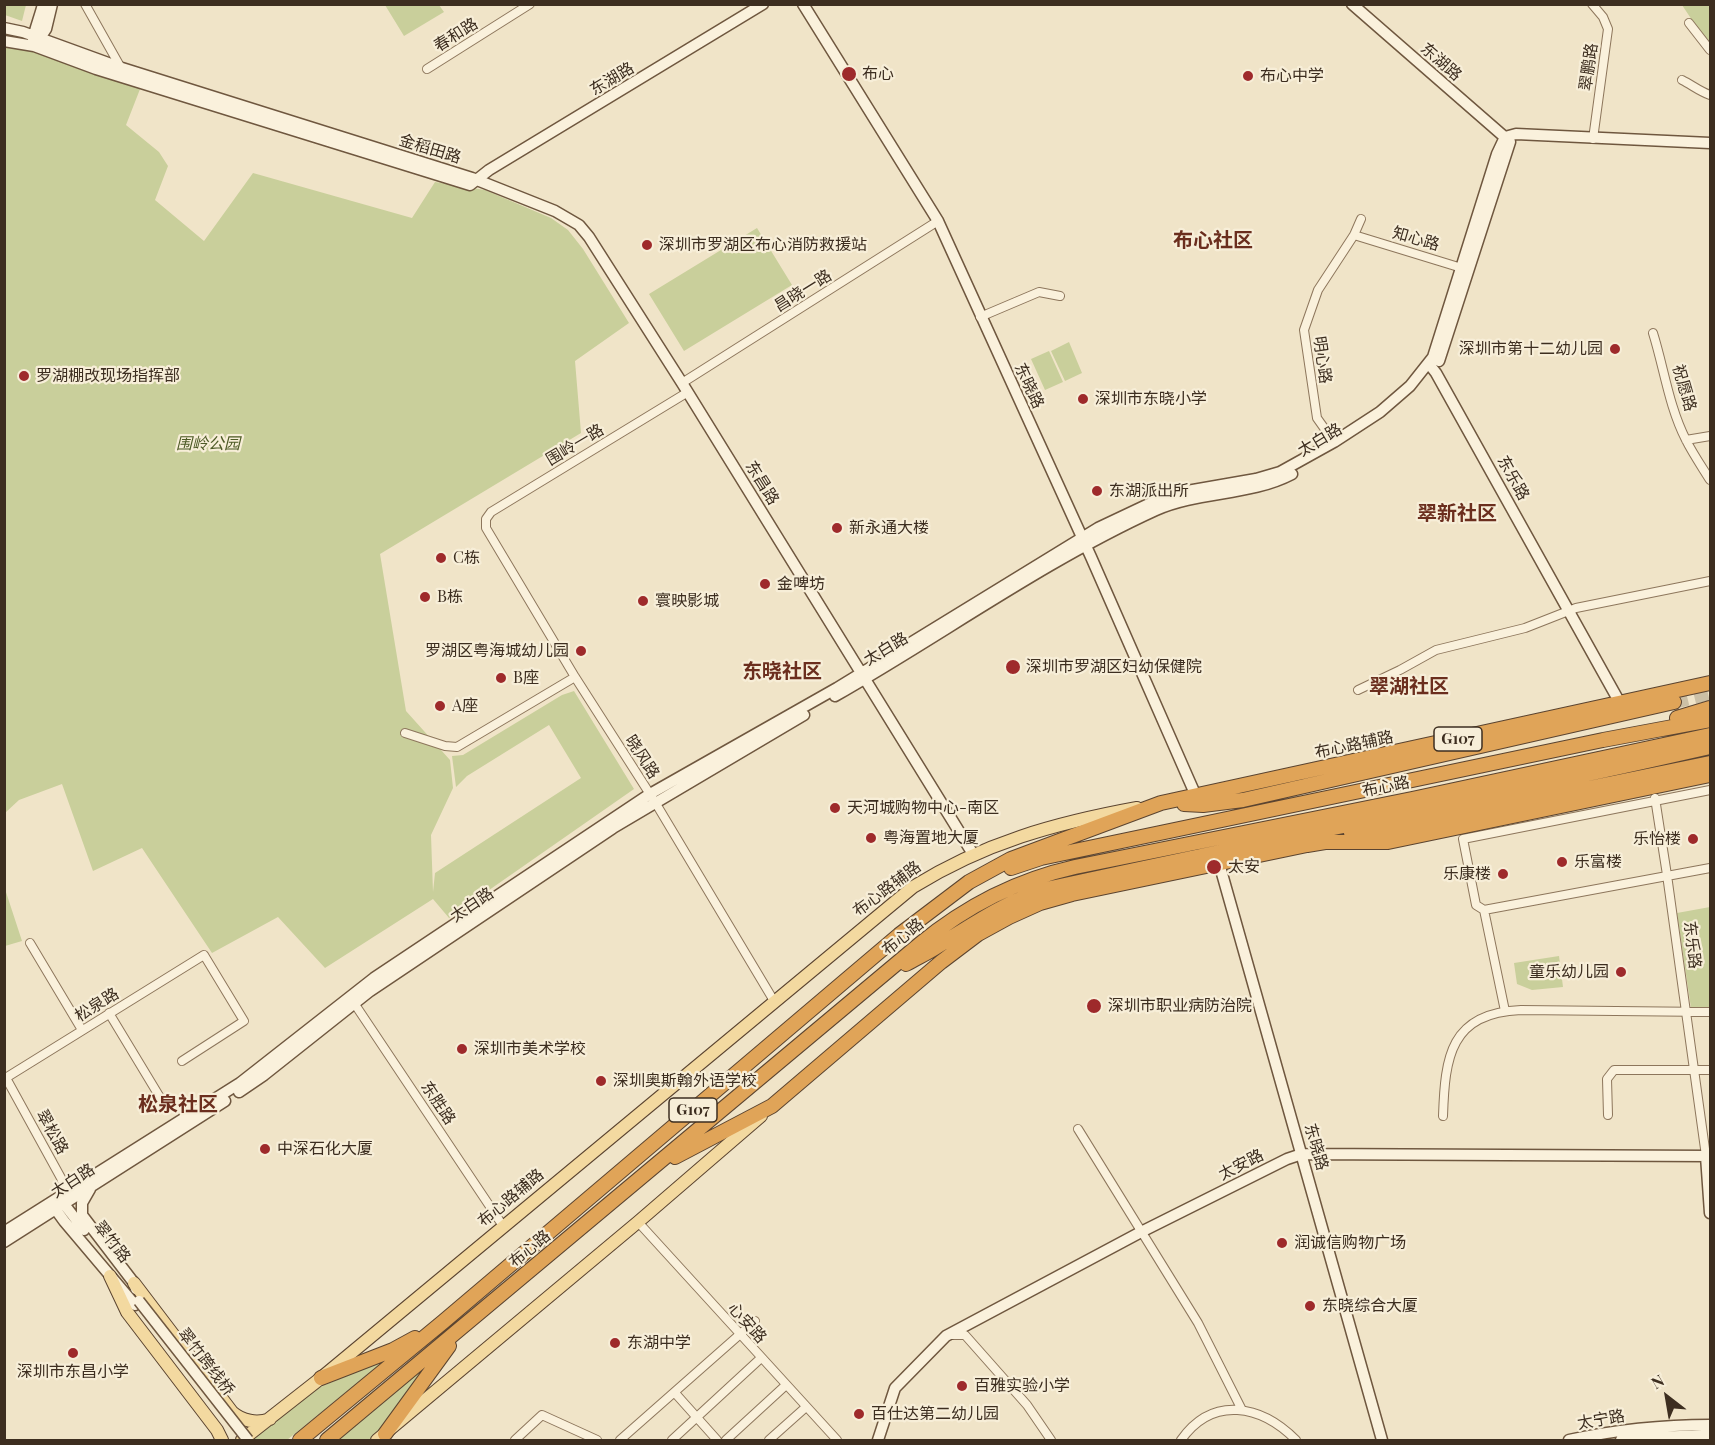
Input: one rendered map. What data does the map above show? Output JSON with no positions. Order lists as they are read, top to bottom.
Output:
{
  "streets": {
    "highway": ["G107", "布心路辅路", "布心路"],
    "street": [
      "春和路",
      "东湖路",
      "翠鹏路",
      "金稻田路",
      "知心路",
      "昌晓一路",
      "明心路",
      "东晓路",
      "祝愿路",
      "太白路",
      "围岭一路",
      "东乐路",
      "东昌路",
      "晓风路",
      "松泉路",
      "东胜路",
      "翠松路",
      "太安路",
      "翠竹路",
      "心安路",
      "翠竹跨线桥",
      "太宁路"
    ]
  },
  "crossings": [
    ["东湖路", "金稻田路"],
    ["东湖路", "太白路"],
    ["东湖路", "东昌路"],
    ["金稻田路", "东昌路"],
    ["知心路", "明心路"],
    ["知心路", "太白路"],
    ["昌晓一路", "东晓路"],
    ["昌晓一路", "围岭一路"],
    ["昌晓一路", "东昌路"],
    ["明心路", "太白路"],
    ["东晓路", "太白路"],
    ["东晓路", "G107"],
    ["东晓路", "布心路辅路"],
    ["东晓路", "太安路"],
    ["太白路", "东乐路"],
    ["太白路", "东昌路"],
    ["太白路", "晓风路"],
    ["太白路", "东胜路"],
    ["太白路", "翠松路"],
    ["太白路", "翠竹路"],
    ["围岭一路", "东昌路"],
    ["围岭一路", "晓风路"],
    ["东乐路", "G107"],
    ["东乐路", "布心路辅路"],
    ["东乐路", "太安路"],
    ["东昌路", "布心路辅路"],
    ["G107", "布心路"],
    ["布心路辅路", "晓风路"],
    ["布心路辅路", "布心路"],
    ["布心路辅路", "东胜路"],
    ["布心路辅路", "翠竹跨线桥"],
    ["松泉路", "翠松路"],
    ["翠松路", "翠竹路"],
    ["翠竹路", "翠竹跨线桥"]
  ],
  "districts": [
    "布心社区",
    "翠新社区",
    "东晓社区",
    "翠湖社区",
    "松泉社区"
  ],
  "parks": ["围岭公园"],
  "places": [
    "布心",
    "布心中学",
    "深圳市罗湖区布心消防救援站",
    "深圳市第十二幼儿园",
    "罗湖棚改现场指挥部",
    "深圳市东晓小学",
    "东湖派出所",
    "新永通大楼",
    "C栋",
    "金啤坊",
    "B栋",
    "寰映影城",
    "罗湖区粤海城幼儿园",
    "深圳市罗湖区妇幼保健院",
    "B座",
    "A座",
    "天河城购物中心-南区",
    "粤海置地大厦",
    "乐怡楼",
    "乐富楼",
    "太安",
    "乐康楼",
    "童乐幼儿园",
    "深圳市职业病防治院",
    "深圳市美术学校",
    "深圳奥斯翰外语学校",
    "中深石化大厦",
    "润诚信购物广场",
    "东晓综合大厦",
    "东湖中学",
    "深圳市东昌小学",
    "百雅实验小学",
    "百仕达第二幼儿园"
  ],
  "north": "top left"
}
